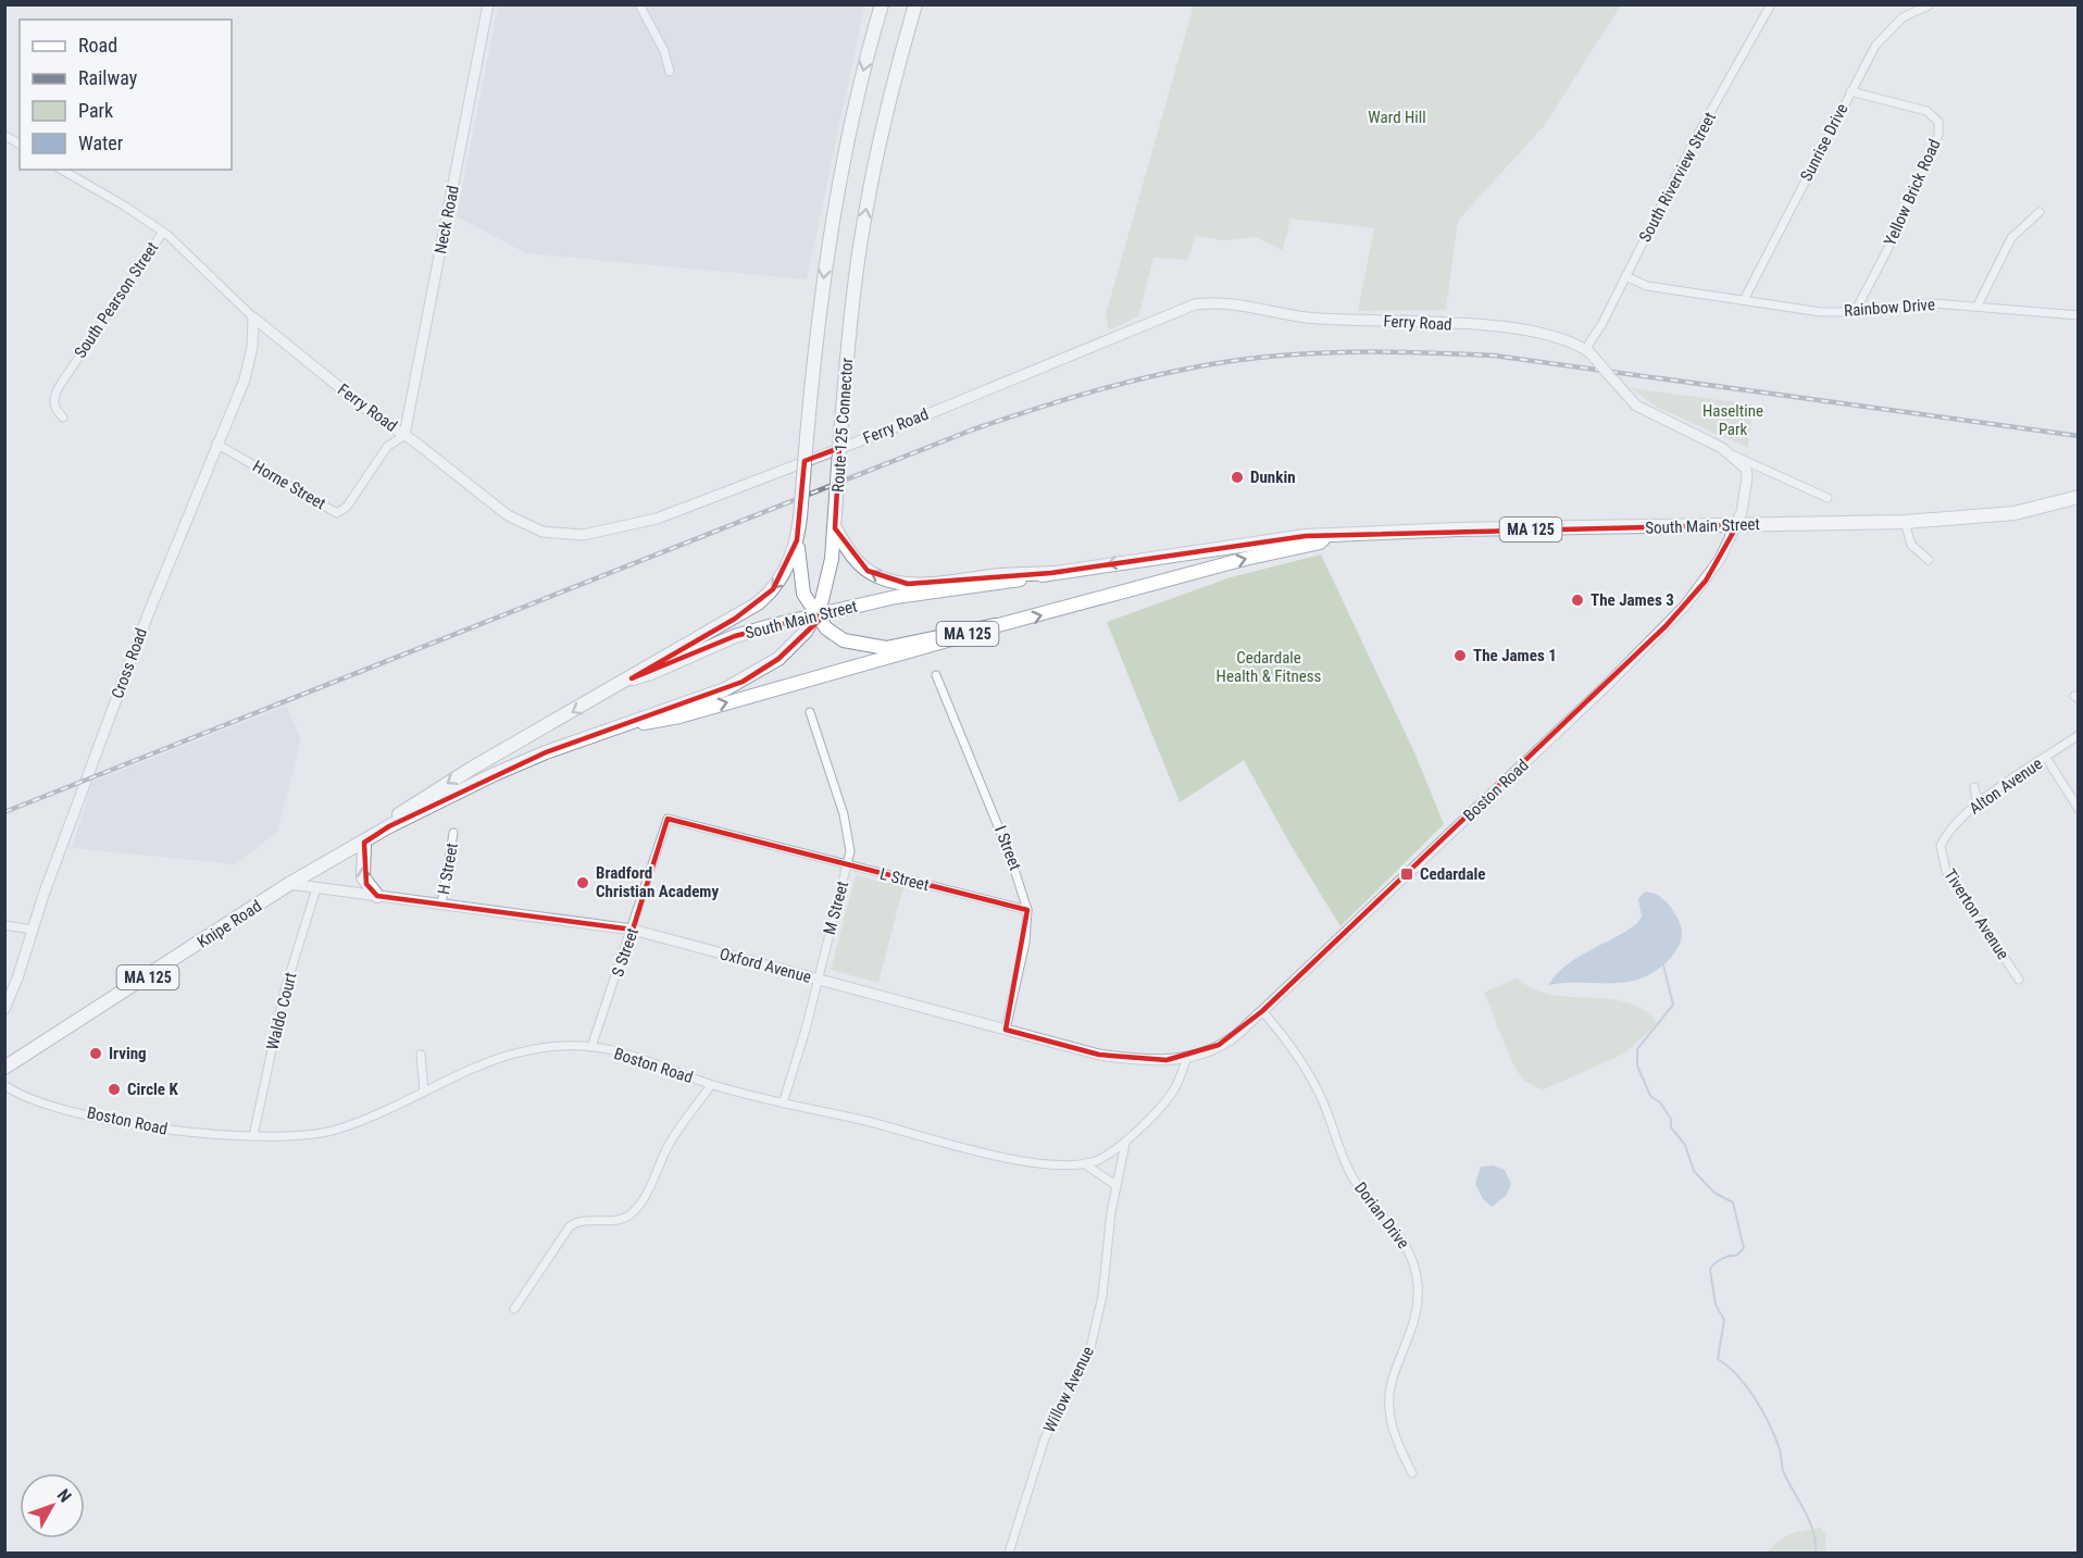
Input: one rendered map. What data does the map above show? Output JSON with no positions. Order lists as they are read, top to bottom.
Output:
{
  "streets": {
    "main road": [
      "Route 125 Connector",
      "South Main Street",
      "MA 125",
      "Knipe Road"
    ],
    "street": [
      "Sunrise Drive",
      "South Riverview Street",
      "Yellow Brick Road",
      "Neck Road",
      "South Pearson Street",
      "Rainbow Drive",
      "Ferry Road",
      "Horne Street",
      "Cross Road",
      "Alton Avenue",
      "Boston Road",
      "I Street",
      "H Street",
      "L Street",
      "M Street",
      "Tiverton Avenue",
      "S Street",
      "Oxford Avenue",
      "Waldo Court",
      "Dorian Drive",
      "Willow Avenue"
    ]
  },
  "crossings": [
    ["Sunrise Drive", "Yellow Brick Road"],
    ["Sunrise Drive", "Rainbow Drive"],
    ["South Riverview Street", "Rainbow Drive"],
    ["South Riverview Street", "Ferry Road"],
    ["Yellow Brick Road", "Rainbow Drive"],
    ["Neck Road", "Ferry Road"],
    ["Neck Road", "Horne Street"],
    ["South Pearson Street", "Ferry Road"],
    ["Ferry Road", "Horne Street"],
    ["Ferry Road", "Cross Road"],
    ["Route 125 Connector", "South Main Street"],
    ["Horne Street", "Cross Road"],
    ["South Main Street", "Boston Road"],
    ["South Main Street", "Knipe Road"],
    ["South Main Street", "Oxford Avenue"],
    ["Alton Avenue", "Tiverton Avenue"],
    ["Boston Road", "M Street"],
    ["Boston Road", "S Street"],
    ["Boston Road", "Oxford Avenue"],
    ["Boston Road", "Waldo Court"],
    ["Boston Road", "Dorian Drive"],
    ["Boston Road", "Willow Avenue"],
    ["I Street", "L Street"],
    ["I Street", "Oxford Avenue"],
    ["H Street", "Oxford Avenue"],
    ["L Street", "M Street"],
    ["L Street", "S Street"],
    ["M Street", "Oxford Avenue"],
    ["Knipe Road", "Oxford Avenue"],
    ["S Street", "Oxford Avenue"],
    ["Oxford Avenue", "Waldo Court"]
  ],
  "parks": ["Ward Hill", "Haseltine Park", "Cedardale Health & Fitness"],
  "places": {
    "other": [
      "Dunkin",
      "The James 3",
      "The James 1",
      "Bradford Christian Academy",
      "Irving",
      "Circle K"
    ],
    "transit": ["Cedardale"]
  },
  "legend": [
    "Road",
    "Railway",
    "Park",
    "Water"
  ],
  "north": "top right"
}
